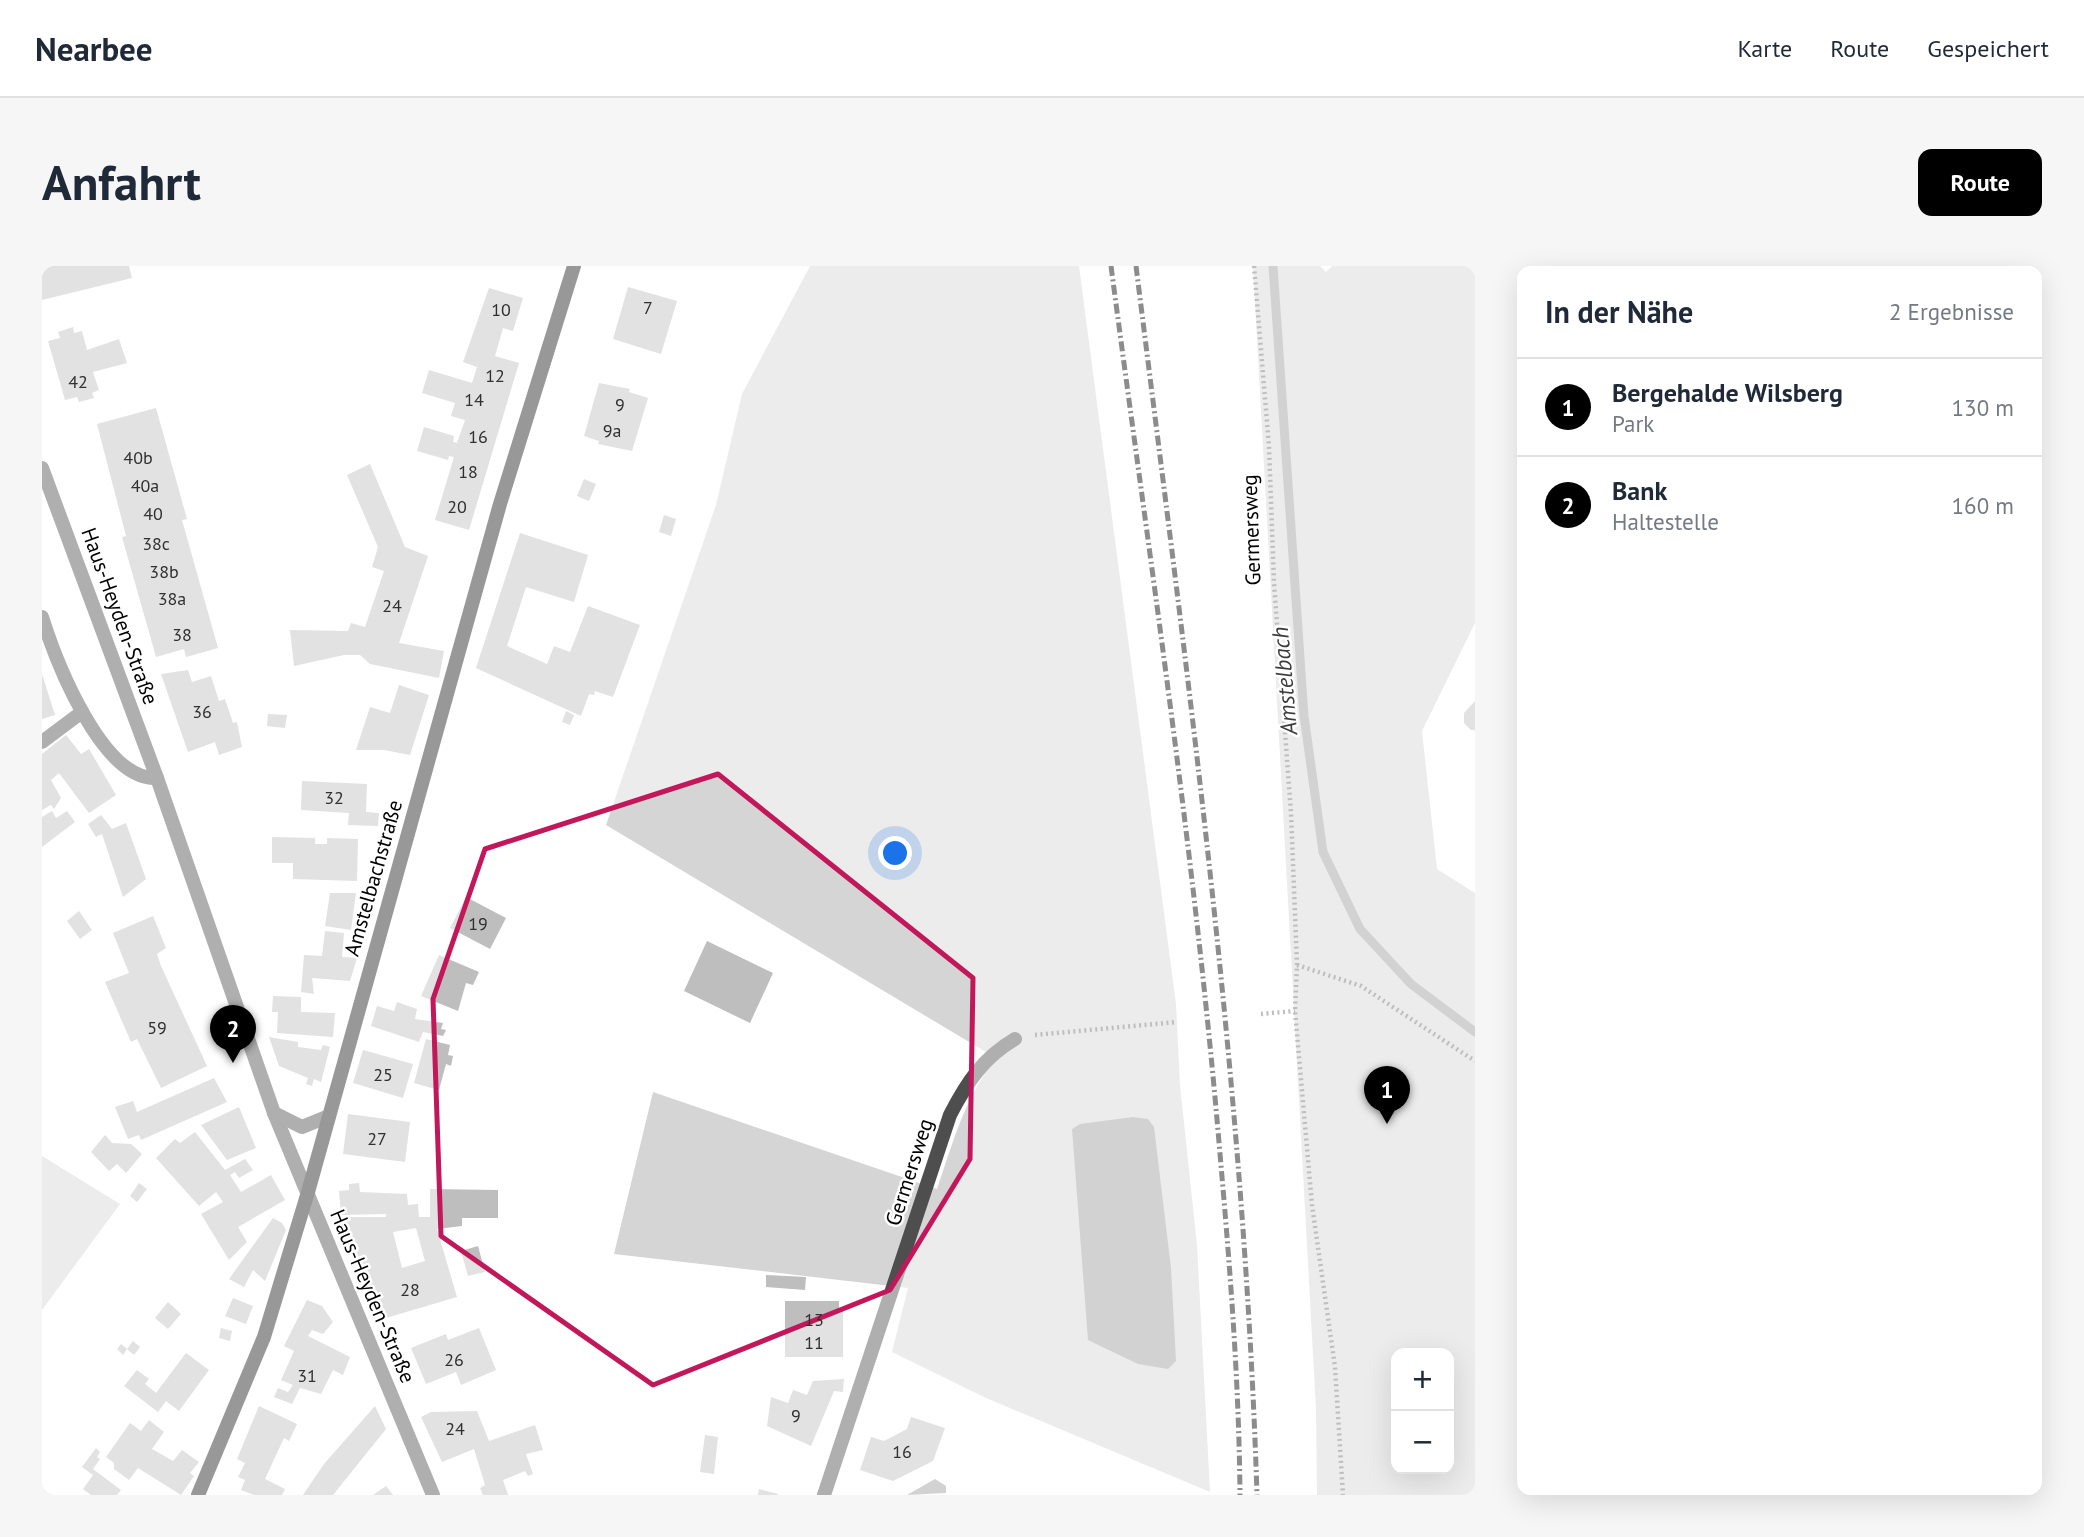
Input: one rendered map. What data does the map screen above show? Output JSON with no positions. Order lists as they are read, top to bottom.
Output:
{
  "streets": {
    "street": ["Germersweg", "Haus-Heyden-Straße", "Amstelbachstraße"]
  },
  "crossings": [
    ["Haus-Heyden-Straße", "Amstelbachstraße"]
  ],
  "water": ["Amstelbach"],
  "house_numbers": [
    "7",
    "10",
    "12",
    "42",
    "14",
    "9",
    "9a",
    "16",
    "40b",
    "18",
    "40a",
    "20",
    "40",
    "38c",
    "38b",
    "38a",
    "24",
    "38",
    "36",
    "32",
    "19",
    "59",
    "25",
    "27",
    "28",
    "13",
    "11",
    "26",
    "31",
    "9",
    "24",
    "16"
  ],
  "page": {
    "header": "Nearbee",
    "nav": ["Karte", "Route", "Gespeichert"],
    "buttons": "Route",
    "title": "Anfahrt",
    "heading": ["In der Nähe", "2 Ergebnisse"],
    "list": [
      {
        "mark": "1",
        "name": "Bergehalde Wilsberg",
        "note": "Park",
        "value": "130 m"
      },
      {
        "mark": "2",
        "name": "Bank",
        "note": "Haltestelle",
        "value": "160 m"
      }
    ],
    "pins": ["2", "1"],
    "map_buttons": ["+", "−"]
  }
}
